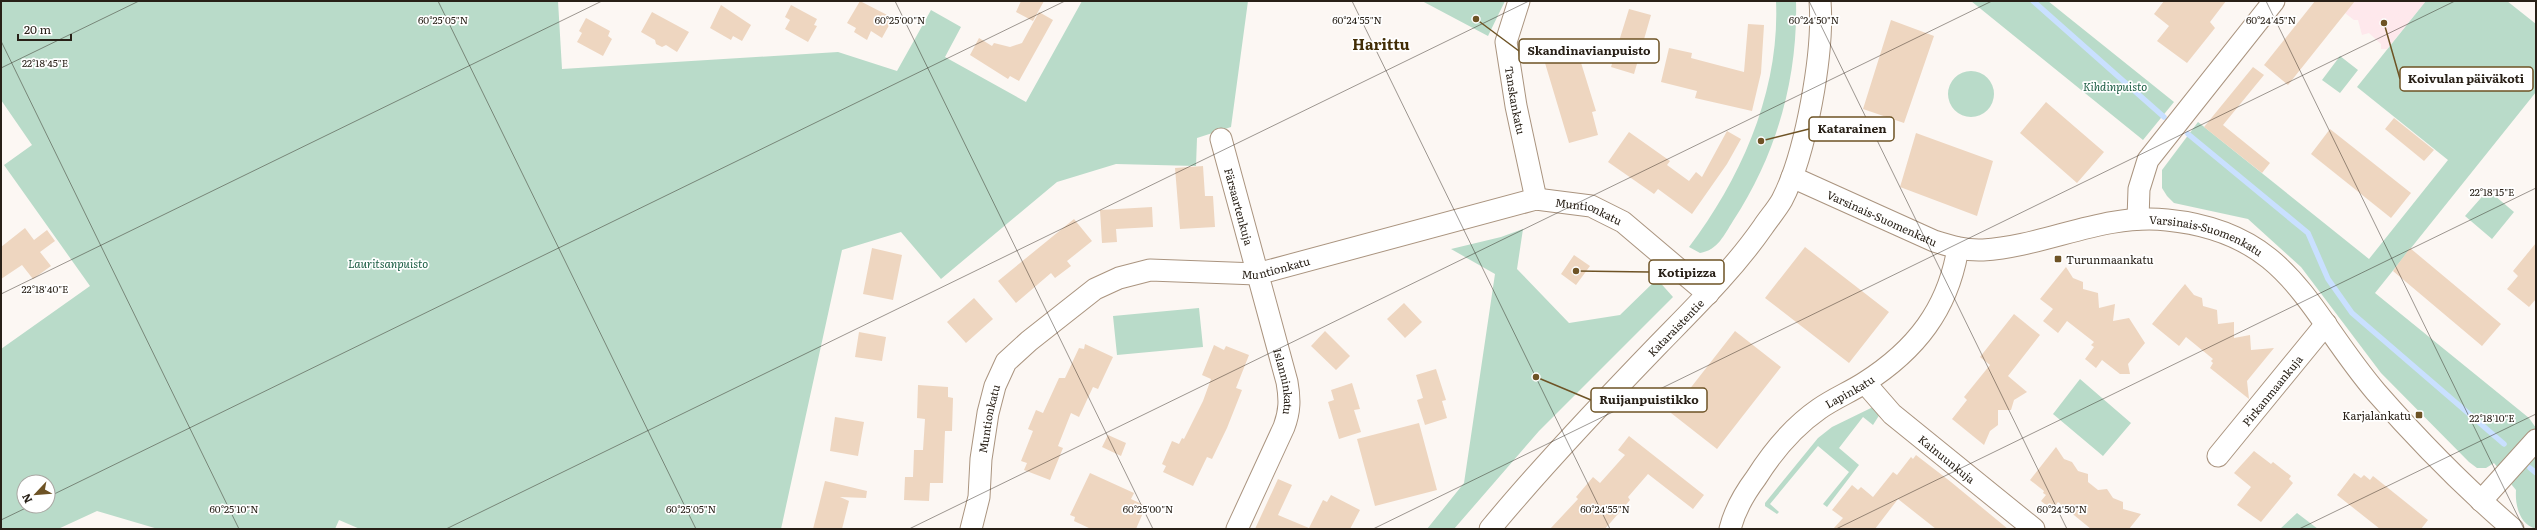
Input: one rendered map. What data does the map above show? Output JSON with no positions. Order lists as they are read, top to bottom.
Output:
{
  "streets": {
    "street": [
      "Tanskankatu",
      "Färsaartenkuja",
      "Muntionkatu",
      "Varsinais-Suomenkatu",
      "Kataraistentie",
      "Islanninkatu",
      "Lapinkatu",
      "Pirkanmaankuja",
      "Kainuunkuja"
    ]
  },
  "crossings": [
    ["Tanskankatu", "Muntionkatu"],
    ["Färsaartenkuja", "Muntionkatu"],
    ["Färsaartenkuja", "Islanninkatu"],
    ["Muntionkatu", "Kataraistentie"],
    ["Muntionkatu", "Islanninkatu"],
    ["Varsinais-Suomenkatu", "Kataraistentie"],
    ["Varsinais-Suomenkatu", "Lapinkatu"],
    ["Varsinais-Suomenkatu", "Pirkanmaankuja"],
    ["Lapinkatu", "Kainuunkuja"]
  ],
  "districts": ["Harittu"],
  "parks": ["Kihdinpuisto", "Lauritsanpuisto"],
  "places": {
    "other": [
      "Skandinavianpuisto",
      "Koivulan päiväkoti",
      "Katarainen",
      "Kotipizza",
      "Ruijanpuistikko"
    ],
    "transit": ["Turunmaankatu", "Karjalankatu"]
  },
  "scale_bar": "20 m",
  "north": "bottom left",
  "coordinates": [
    "60°25'05\"N",
    "60°25'00\"N",
    "60°24'55\"N",
    "60°24'50\"N",
    "60°24'45\"N",
    "22°18'45\"E",
    "22°18'15\"E",
    "22°18'40\"E",
    "22°18'10\"E",
    "60°25'10\"N"
  ]
}
